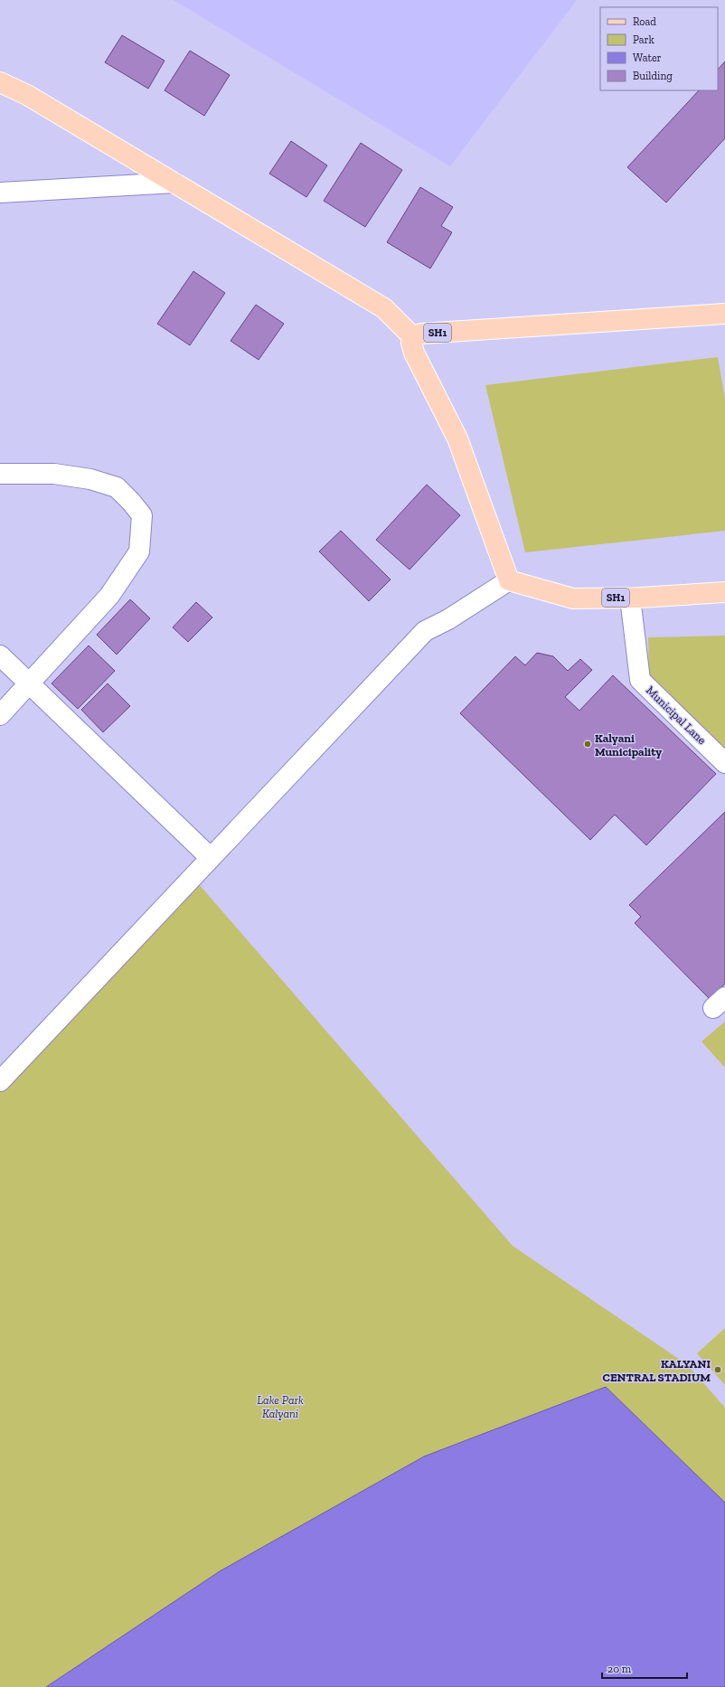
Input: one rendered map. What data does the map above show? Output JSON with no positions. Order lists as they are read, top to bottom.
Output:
{
  "streets": {
    "main road": ["SH1"],
    "street": ["Municipal Lane"]
  },
  "crossings": [
    ["SH1", "Municipal Lane"]
  ],
  "parks": ["Lake Park Kalyani"],
  "places": ["Kalyani Municipality", "KALYANI CENTRAL STADIUM"],
  "legend": [
    "Road",
    "Park",
    "Water",
    "Building"
  ],
  "scale_bar": "20 m"
}
